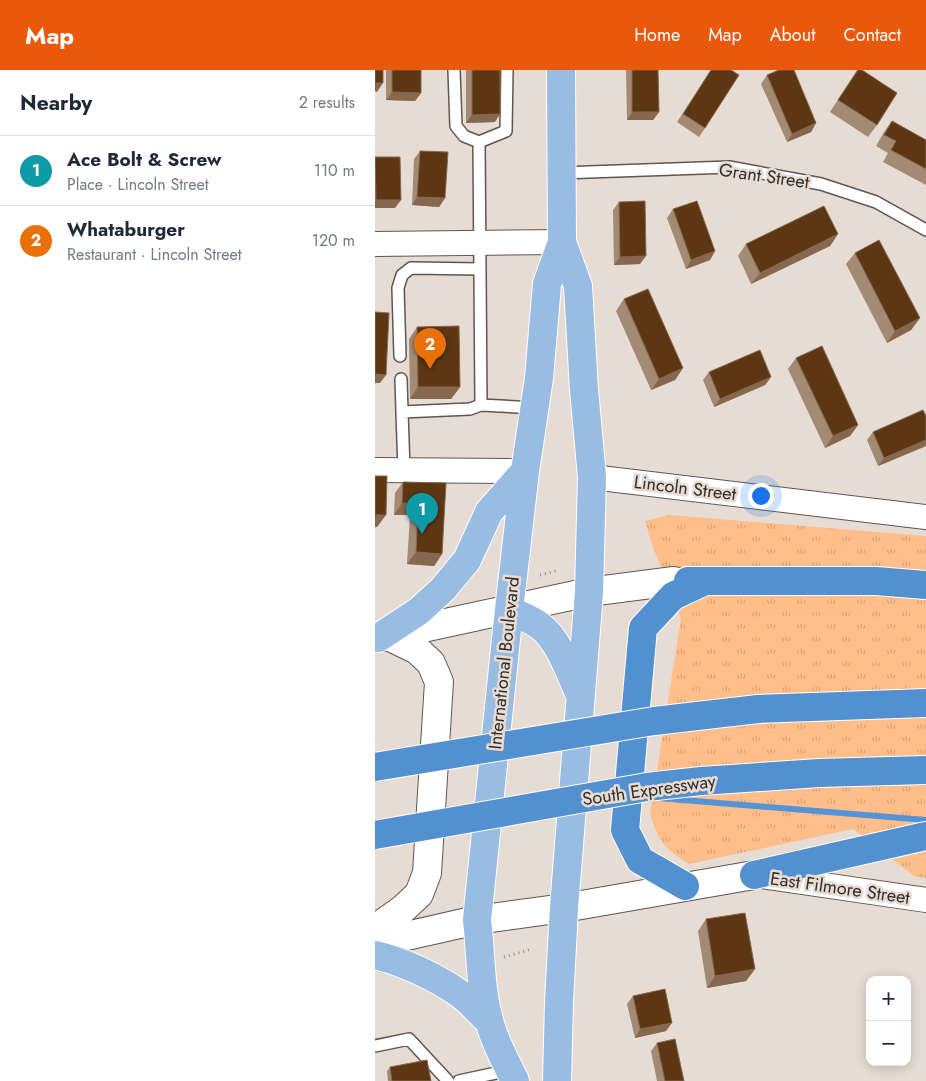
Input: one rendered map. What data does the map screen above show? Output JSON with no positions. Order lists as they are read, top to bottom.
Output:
{
  "streets": {
    "highway": ["South Expressway"],
    "main road": ["International Boulevard"],
    "street": ["Lincoln Street", "East Filmore Street"],
    "lane": ["Grant Street"]
  },
  "crossings": [
    ["Grant Street", "International Boulevard"],
    ["Lincoln Street", "International Boulevard"]
  ],
  "page": {
    "header": "Map",
    "nav": [
      "Home",
      "Map",
      "About",
      "Contact"
    ],
    "heading": ["Nearby", "2 results"],
    "list": [
      {
        "mark": "1",
        "name": "Ace Bolt & Screw",
        "note": "Place · Lincoln Street",
        "value": "110 m"
      },
      {
        "mark": "2",
        "name": "Whataburger",
        "note": "Restaurant · Lincoln Street",
        "value": "120 m"
      }
    ],
    "pins": ["2", "1"],
    "map_buttons": ["+", "−"]
  }
}
